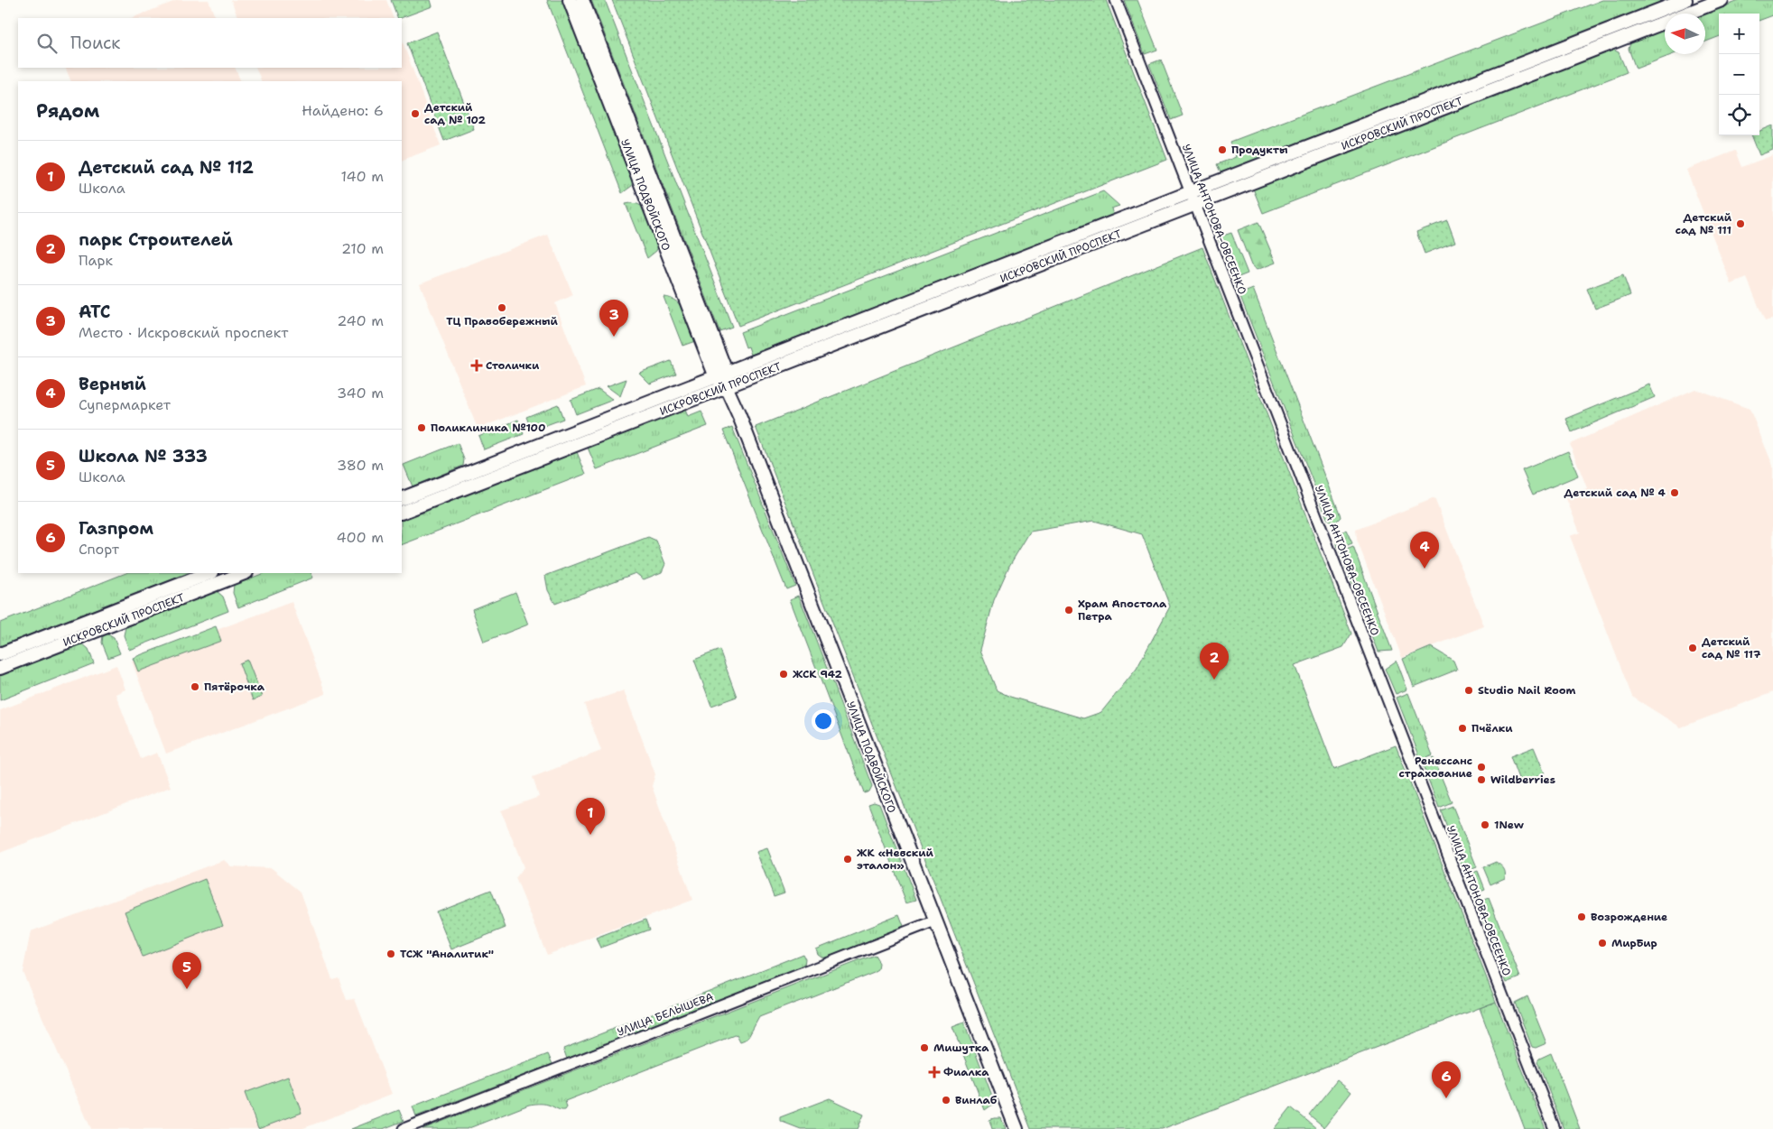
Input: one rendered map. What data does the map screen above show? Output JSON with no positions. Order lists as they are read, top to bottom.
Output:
{
  "streets": {
    "street": [
      "ИСКРОВСКИЙ ПРОСПЕКТ",
      "УЛИЦА ПОДВОЙСКОГО",
      "УЛИЦА АНТОНОВА-ОВСЕЕНКО",
      "УЛИЦА БЕЛЫШЕВА"
    ]
  },
  "crossings": [
    ["ИСКРОВСКИЙ ПРОСПЕКТ", "УЛИЦА ПОДВОЙСКОГО"],
    ["ИСКРОВСКИЙ ПРОСПЕКТ", "УЛИЦА АНТОНОВА-ОВСЕЕНКО"],
    ["УЛИЦА ПОДВОЙСКОГО", "УЛИЦА БЕЛЫШЕВА"]
  ],
  "places": {
    "other": [
      "Детский сад № 102",
      "Продукты",
      "Детский сад № 111",
      "ТЦ Правобережный",
      "Поликлиника №100",
      "Детский сад № 4",
      "Храм Апостола Петра",
      "Детский сад № 117",
      "ЖСК 942",
      "Пятёрочка",
      "Studio Nail Room",
      "Пчёлки",
      "Ренессанс страхование",
      "Wildberries",
      "1New",
      "ЖК «Невский эталон»",
      "Возрождение",
      "МирБир",
      "ТСЖ \"Аналитик\"",
      "Мишутка",
      "Винлаб"
    ],
    "health": ["Столички", "Фиалка"]
  },
  "north": "left",
  "page": {
    "map_buttons": ["+", "−"],
    "search": "Поиск",
    "heading": ["Рядом", "Найдено: 6"],
    "list": [
      {
        "mark": "1",
        "name": "Детский сад № 112",
        "note": "Школа",
        "value": "140 m"
      },
      {
        "mark": "2",
        "name": "парк Строителей",
        "note": "Парк",
        "value": "210 m"
      },
      {
        "mark": "3",
        "name": "АТС",
        "note": "Место · Искровский проспект",
        "value": "240 m"
      },
      {
        "mark": "4",
        "name": "Верный",
        "note": "Супермаркет",
        "value": "340 m"
      },
      {
        "mark": "5",
        "name": "Школа № 333",
        "note": "Школа",
        "value": "380 m"
      },
      {
        "mark": "6",
        "name": "Газпром",
        "note": "Спорт",
        "value": "400 m"
      }
    ],
    "pins": [
      "3",
      "4",
      "2",
      "1",
      "5",
      "6"
    ]
  }
}
